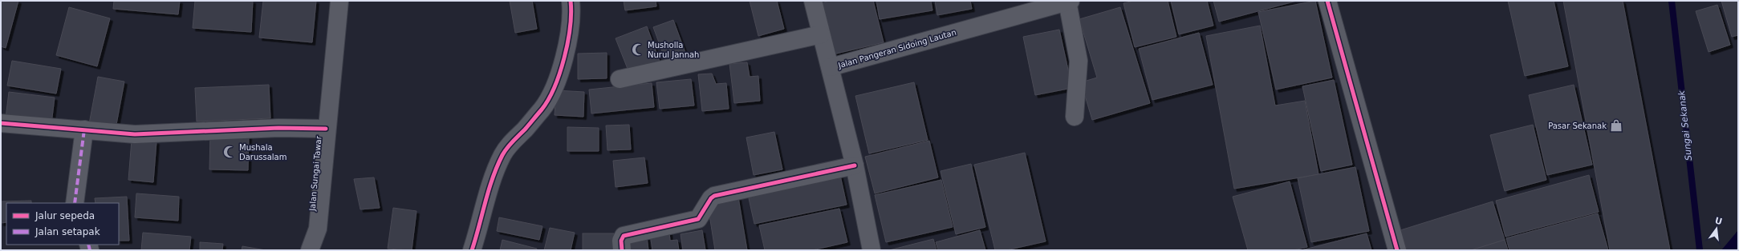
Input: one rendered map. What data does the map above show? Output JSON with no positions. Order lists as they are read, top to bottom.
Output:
{
  "streets": {
    "street": ["Jalan Pangeran Sidoing Lautan", "Jalan Sungai Tawar"]
  },
  "water": ["Sungai Sekanak"],
  "places": {
    "mosque": ["Musholla Nurul Jannah", "Mushala Darussalam"],
    "shop": ["Pasar Sekanak"]
  },
  "legend": ["Jalur sepeda", "Jalan setapak"],
  "north": "top"
}
